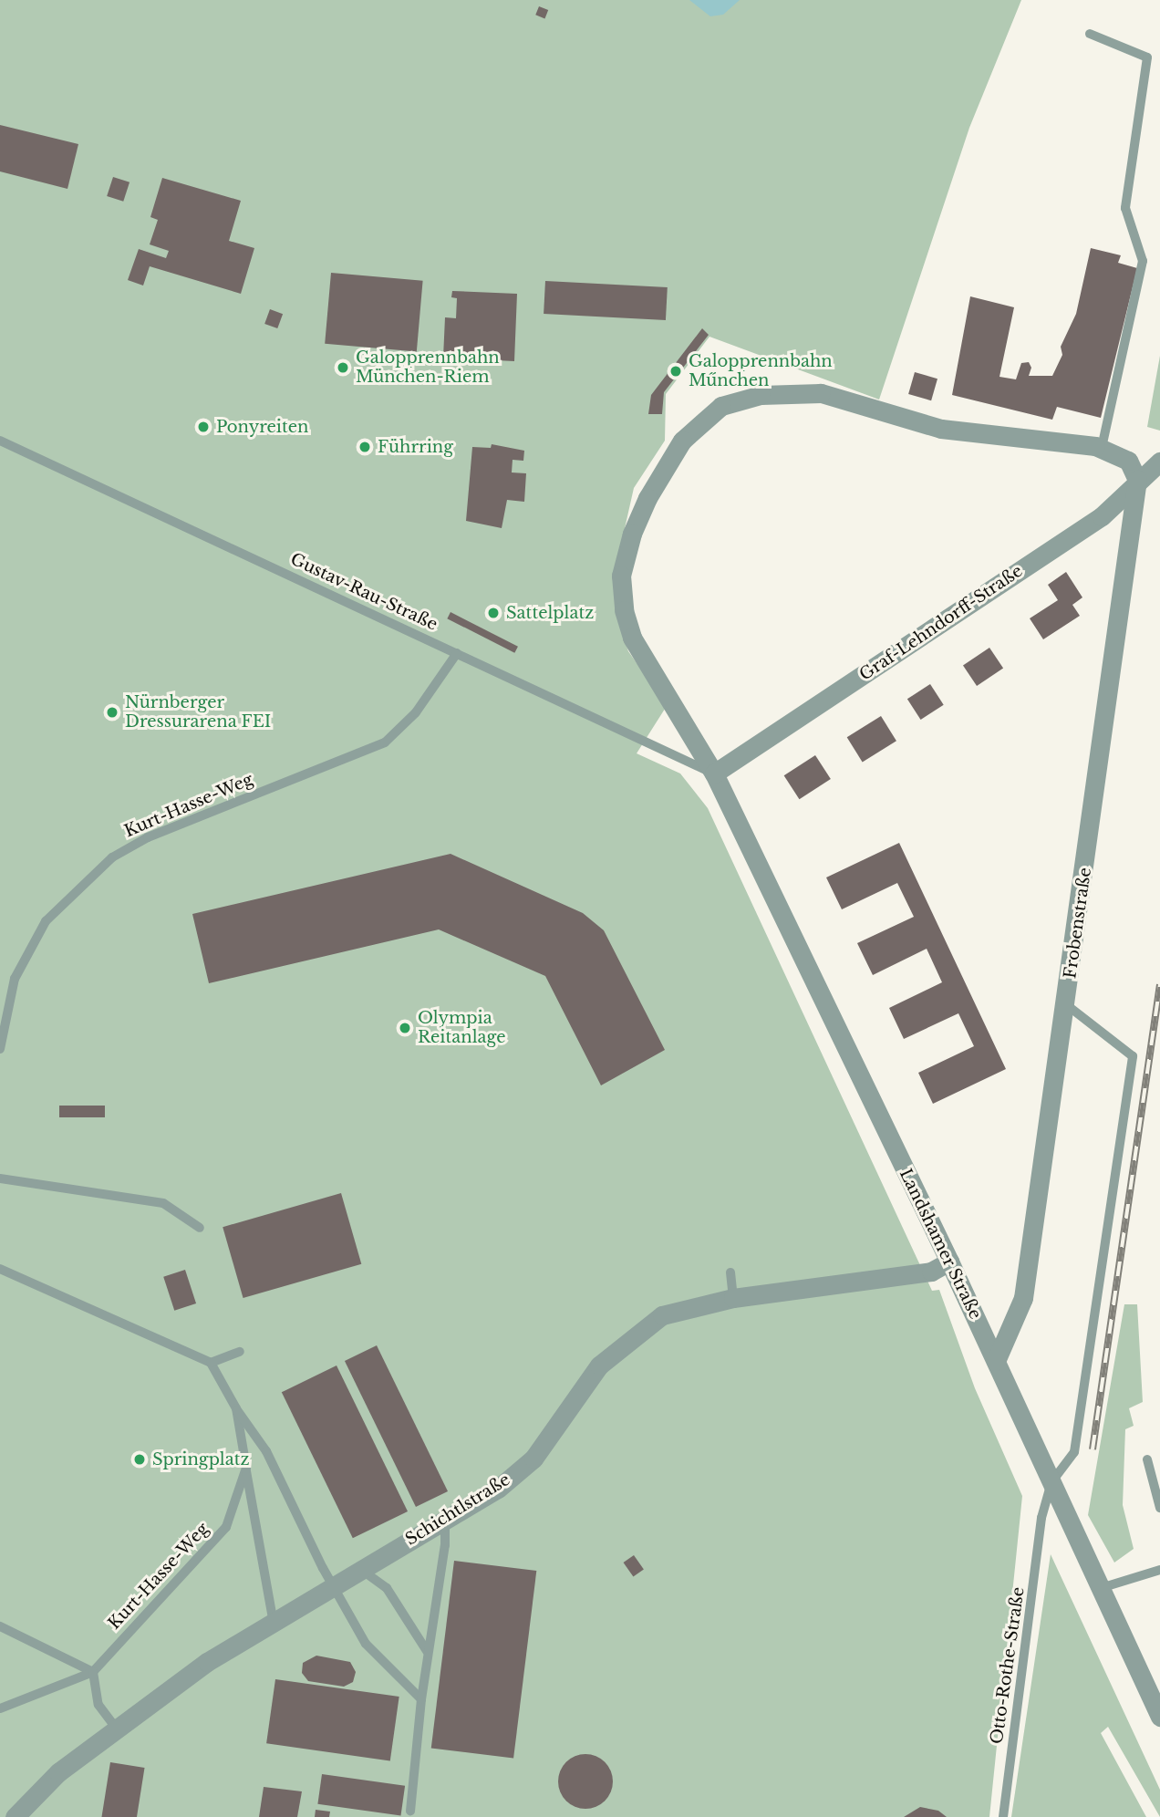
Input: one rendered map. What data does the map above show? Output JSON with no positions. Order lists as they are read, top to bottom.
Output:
{
  "streets": {
    "street": [
      "Graf-Lehndorff-Straße",
      "Frobenstraße",
      "Landshamer Straße",
      "Schichtlstraße"
    ],
    "lane": ["Gustav-Rau-Straße", "Kurt-Hasse-Weg", "Otto-Rothe-Straße"]
  },
  "crossings": [
    ["Gustav-Rau-Straße", "Graf-Lehndorff-Straße"],
    ["Gustav-Rau-Straße", "Kurt-Hasse-Weg"],
    ["Gustav-Rau-Straße", "Landshamer Straße"],
    ["Graf-Lehndorff-Straße", "Frobenstraße"],
    ["Graf-Lehndorff-Straße", "Landshamer Straße"],
    ["Frobenstraße", "Landshamer Straße"],
    ["Landshamer Straße", "Schichtlstraße"],
    ["Landshamer Straße", "Otto-Rothe-Straße"]
  ],
  "places": [
    "Galopprennbahn München-Riem",
    "Galopprennbahn Műnchen",
    "Ponyreiten",
    "Führring",
    "Sattelplatz",
    "Nürnberger Dressurarena FEI",
    "Olympia Reitanlage",
    "Springplatz"
  ]
}
